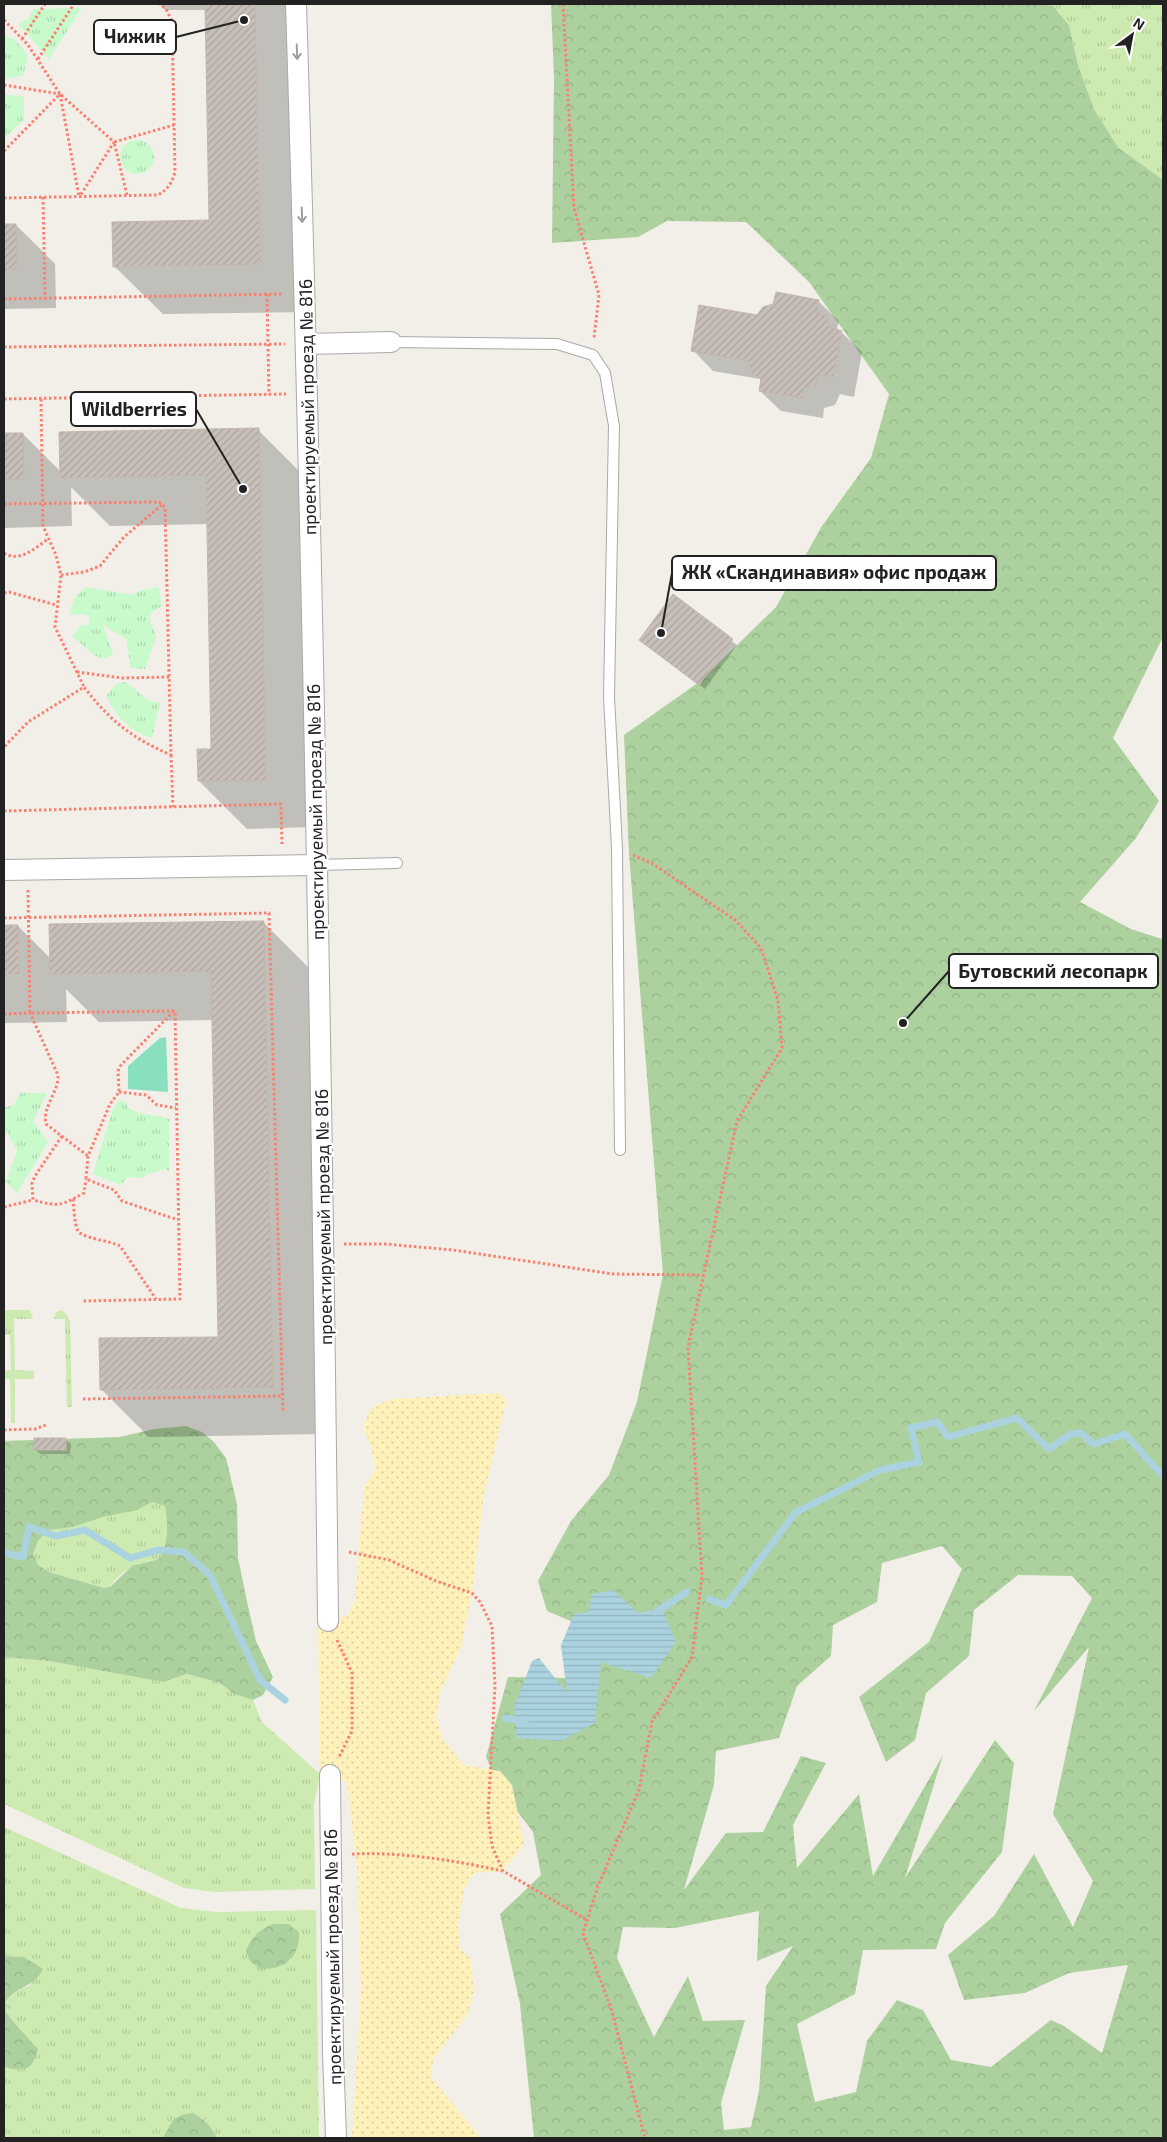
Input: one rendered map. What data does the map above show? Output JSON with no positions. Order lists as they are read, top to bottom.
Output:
{
  "streets": {
    "street": ["проектируемый проезд № 816"]
  },
  "places": [
    "Чижик",
    "Wildberries",
    "ЖК «Скандинавия» офис продаж",
    "Бутовский лесопарк"
  ],
  "north": "top right"
}
